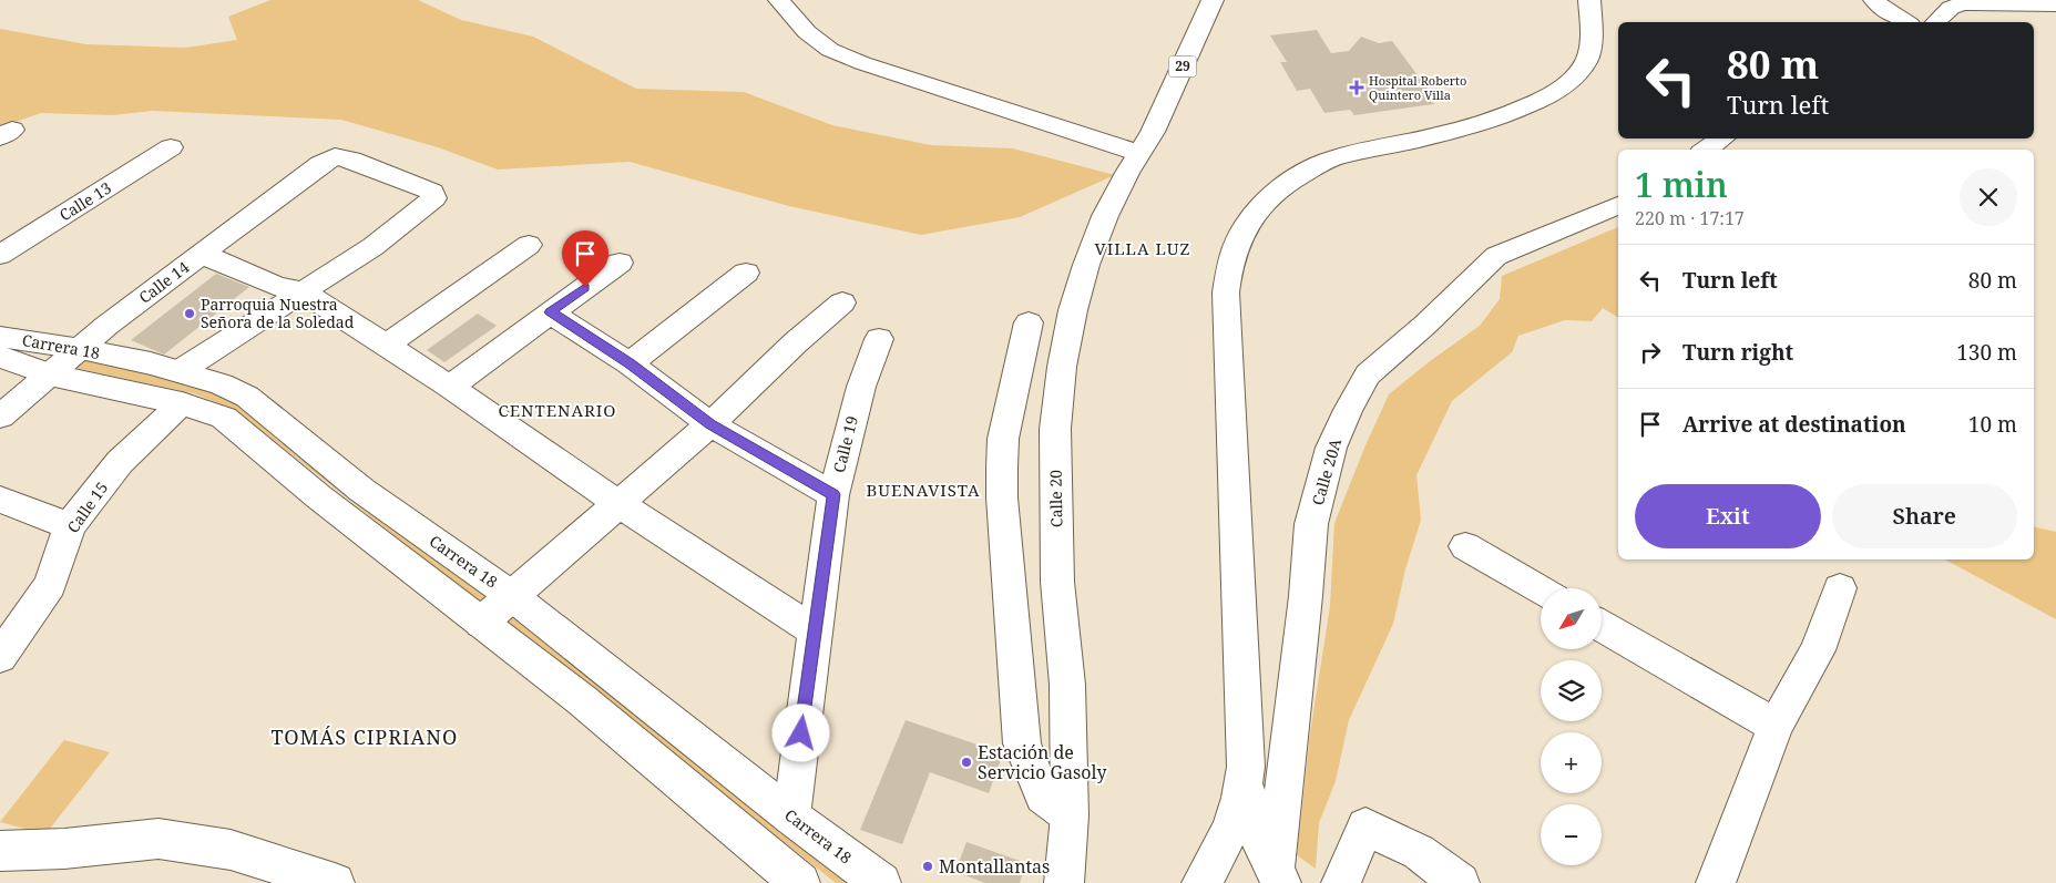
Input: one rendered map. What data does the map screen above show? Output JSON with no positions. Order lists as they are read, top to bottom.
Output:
{
  "streets": {
    "street": [
      "29",
      "Calle 13",
      "Calle 14",
      "Carrera 18",
      "Calle 19",
      "Calle 20A",
      "Calle 20",
      "Calle 15"
    ]
  },
  "crossings": [
    ["29", "Calle 20"],
    ["Calle 14", "Carrera 18"],
    ["Calle 14", "Calle 15"],
    ["Carrera 18", "Calle 19"],
    ["Carrera 18", "Calle 15"]
  ],
  "districts": [
    "VILLA LUZ",
    "CENTENARIO",
    "BUENAVISTA",
    "TOMÁS CIPRIANO"
  ],
  "places": {
    "health": ["Hospital Roberto Quintero Villa"],
    "other": ["Parroquia Nuestra Señora de la Soledad", "Estación de Servicio Gasoly", "Montallantas"]
  },
  "north": "bottom left",
  "page": {
    "turn": ["80 m", "Turn left"],
    "heading": ["1 min", "220 m · 17:17"],
    "list": [
      {
        "name": "Turn left",
        "value": "80 m"
      },
      {
        "name": "Turn right",
        "value": "130 m"
      },
      {
        "name": "Arrive at destination",
        "value": "10 m"
      }
    ],
    "buttons": ["Exit", "Share"],
    "map_buttons": ["+", "−"]
  }
}
